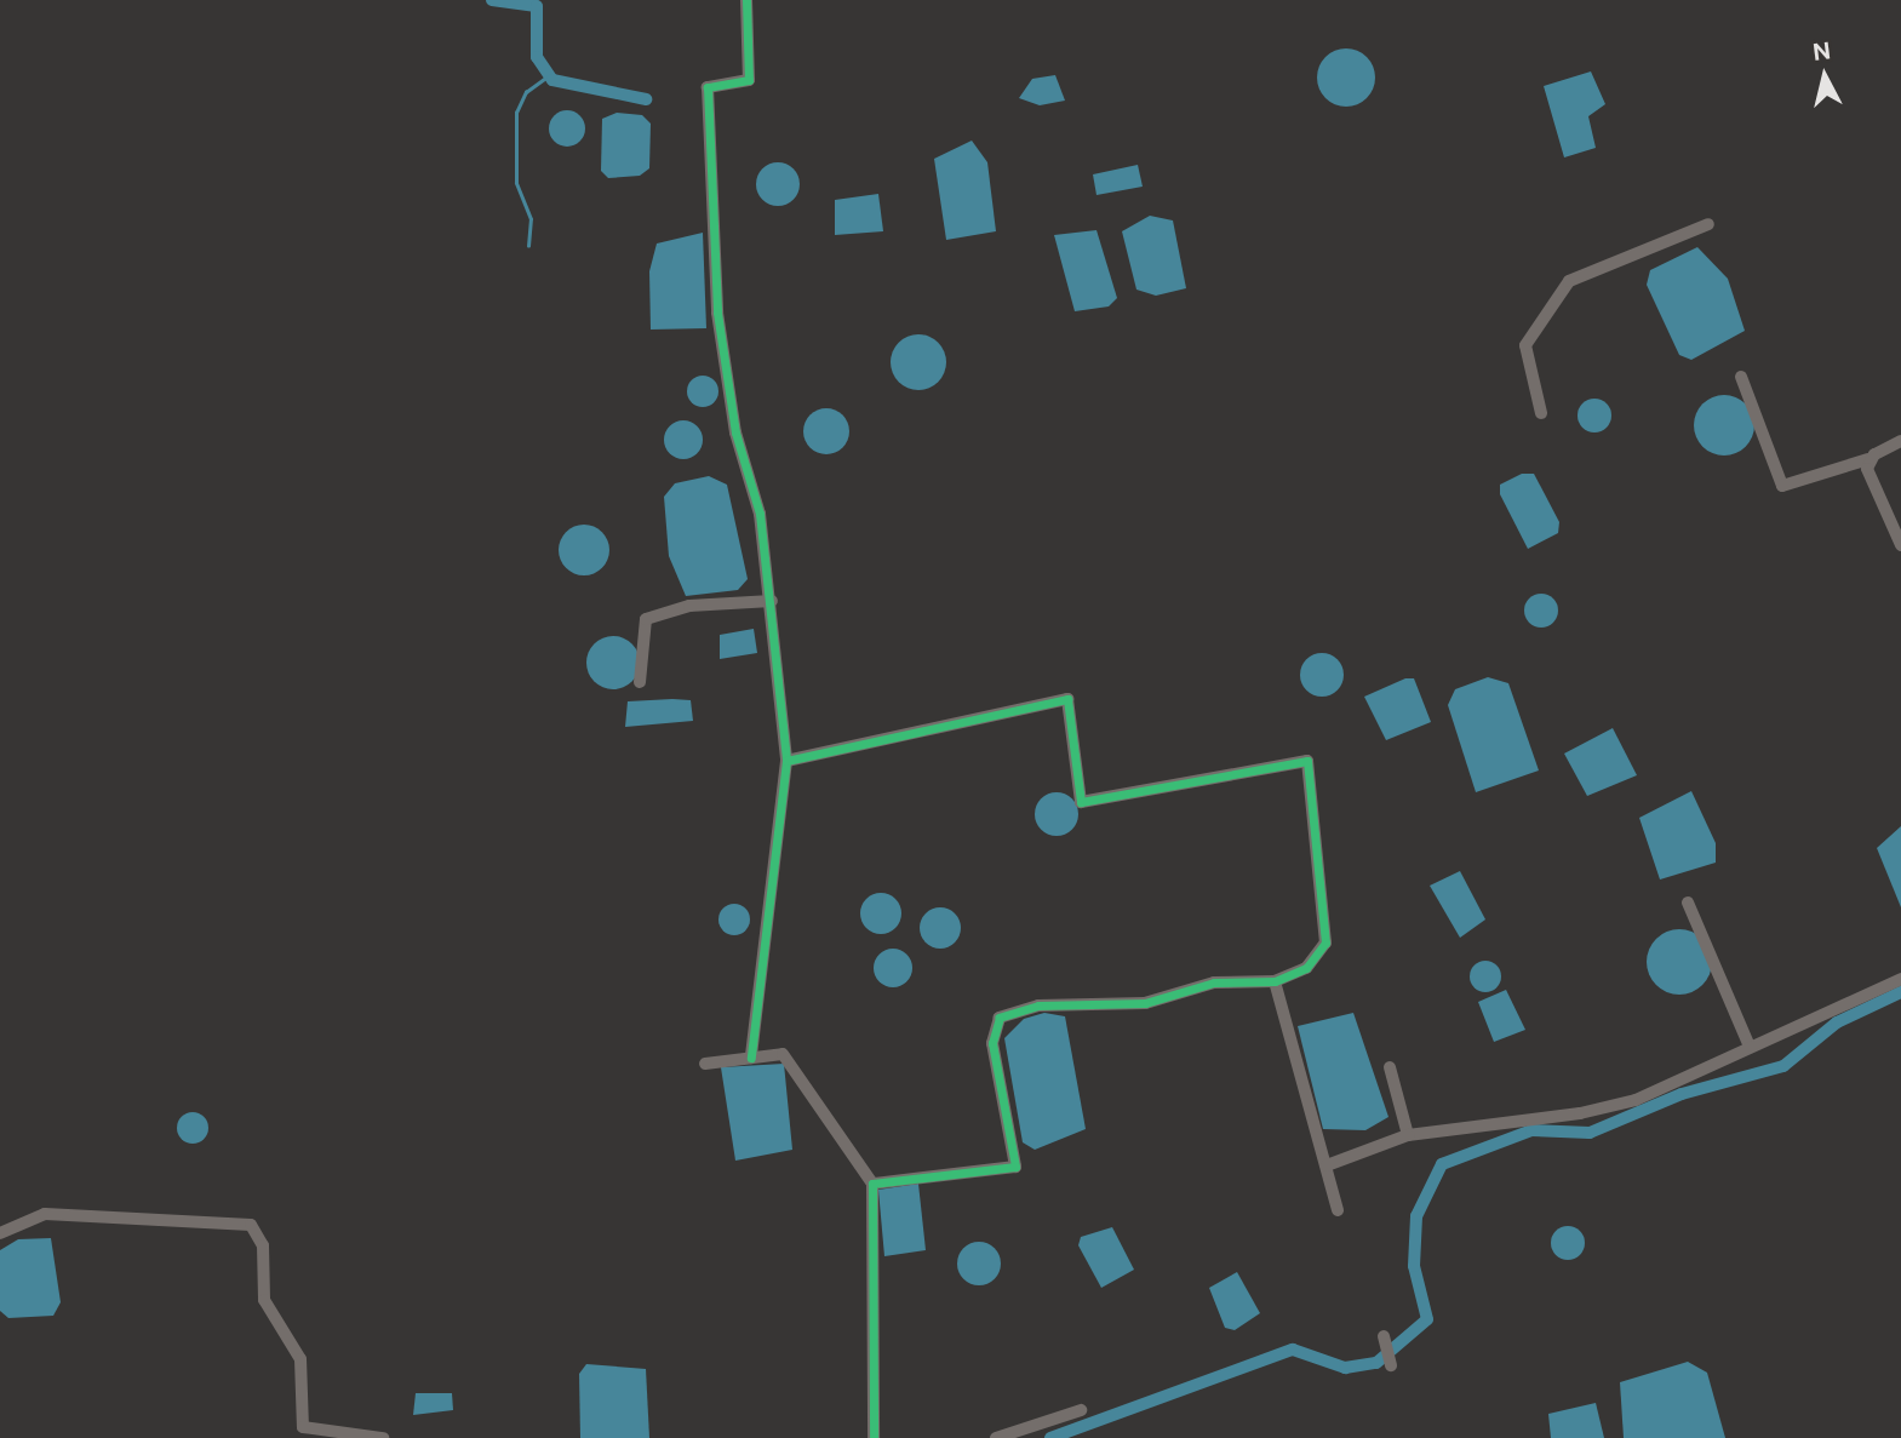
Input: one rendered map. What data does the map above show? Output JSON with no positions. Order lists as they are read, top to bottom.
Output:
{
  "north": "top"
}
